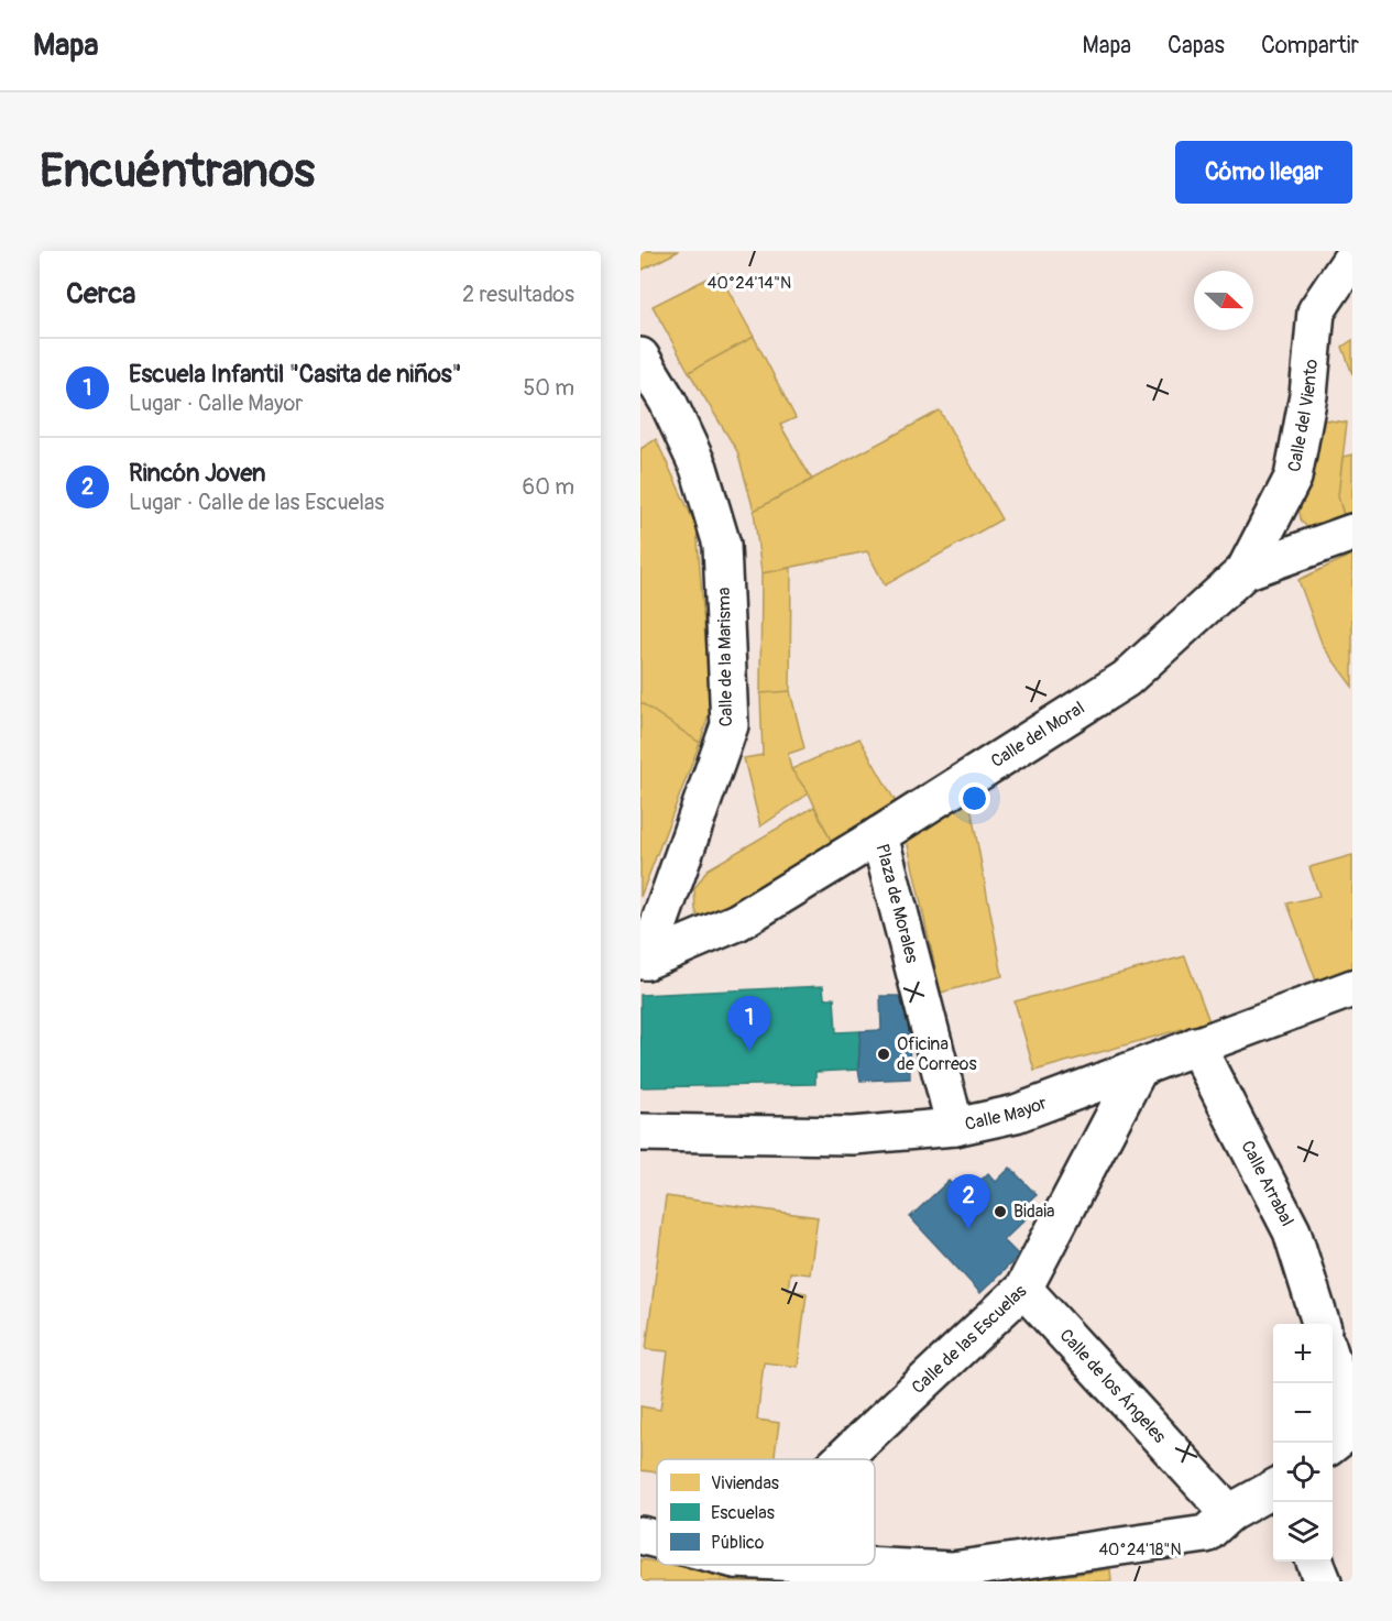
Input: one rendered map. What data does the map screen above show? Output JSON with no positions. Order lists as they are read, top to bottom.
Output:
{
  "streets": {
    "street": [
      "Calle del Viento",
      "Calle de la Marisma",
      "Calle del Moral",
      "Plaza de Morales",
      "Calle Mayor",
      "Calle Arrabal",
      "Calle de las Escuelas",
      "Calle de los Ángeles"
    ]
  },
  "crossings": [
    ["Calle del Viento", "Calle del Moral"],
    ["Calle de la Marisma", "Calle del Moral"],
    ["Calle del Moral", "Plaza de Morales"],
    ["Plaza de Morales", "Calle Mayor"],
    ["Calle Mayor", "Calle Arrabal"],
    ["Calle Mayor", "Calle de las Escuelas"],
    ["Calle de las Escuelas", "Calle de los Ángeles"]
  ],
  "places": ["Oficina de Correos", "Bidaia"],
  "legend": ["Viviendas", "Escuelas", "Público"],
  "north": "right",
  "page": {
    "header": "Mapa",
    "nav": ["Mapa", "Capas", "Compartir"],
    "buttons": "Cómo llegar",
    "title": "Encuéntranos",
    "heading": ["Cerca", "2 resultados"],
    "list": [
      {
        "mark": "1",
        "name": "Escuela Infantil \"Casita de niños\"",
        "note": "Lugar · Calle Mayor",
        "value": "50 m"
      },
      {
        "mark": "2",
        "name": "Rincón Joven",
        "note": "Lugar · Calle de las Escuelas",
        "value": "60 m"
      }
    ],
    "pins": ["1", "2"],
    "map_buttons": ["+", "−"]
  },
  "coordinates": ["40°24'14\"N", "40°24'18\"N"]
}
